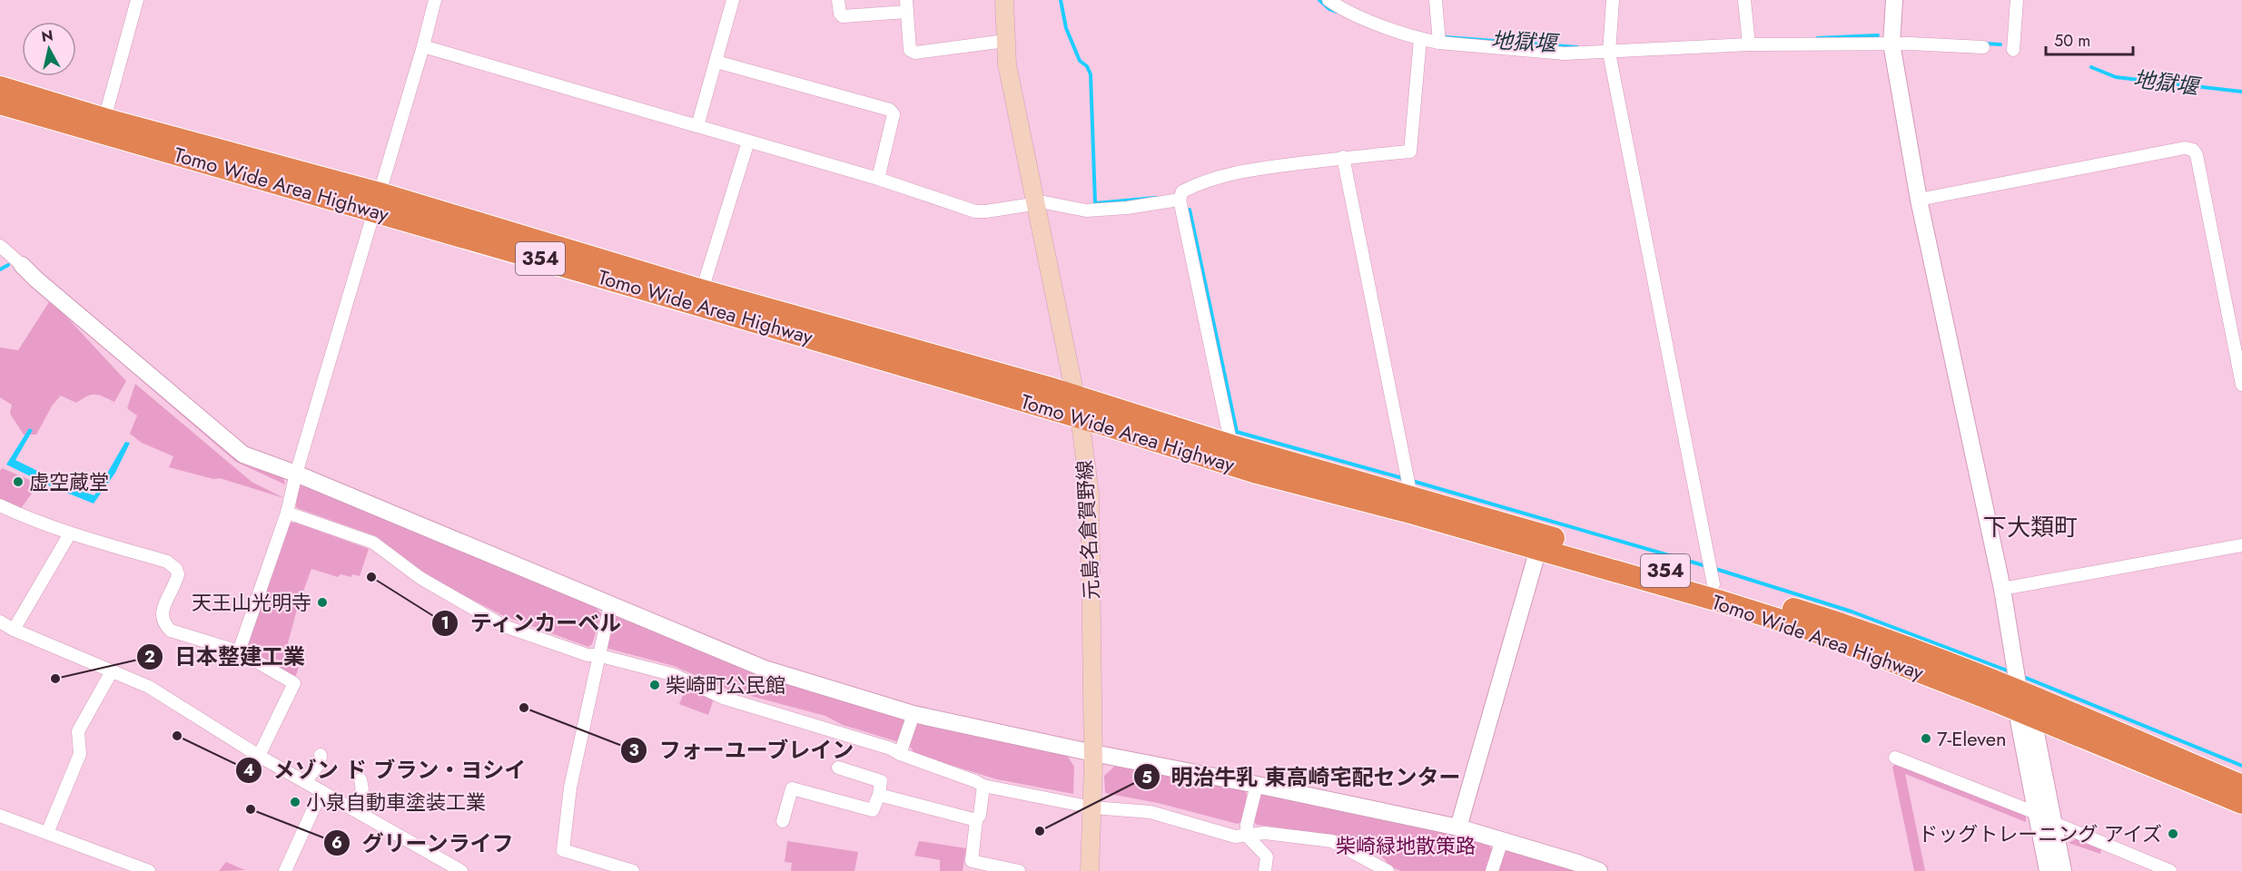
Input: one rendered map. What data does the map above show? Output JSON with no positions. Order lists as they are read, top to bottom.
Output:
{
  "streets": {
    "highway": ["Tomo Wide Area Highway", "354"],
    "main road": ["元島名倉賀野線"]
  },
  "crossings": [
    ["Tomo Wide Area Highway", "元島名倉賀野線"]
  ],
  "districts": ["下大類町"],
  "water": ["地獄堰"],
  "parks": ["柴崎緑地散策路"],
  "places": [
    "虚空蔵堂",
    "ティンカーベル",
    "天王山光明寺",
    "日本整建工業",
    "柴崎町公民館",
    "フォーユーブレイン",
    "メゾン ド ブラン・ヨシイ",
    "7-Eleven",
    "小泉自動車塗装工業",
    "グリーンライフ",
    "明治牛乳 東高崎宅配センター",
    "ドッグトレーニング アイズ"
  ],
  "scale_bar": "50 m",
  "north": "top"
}
